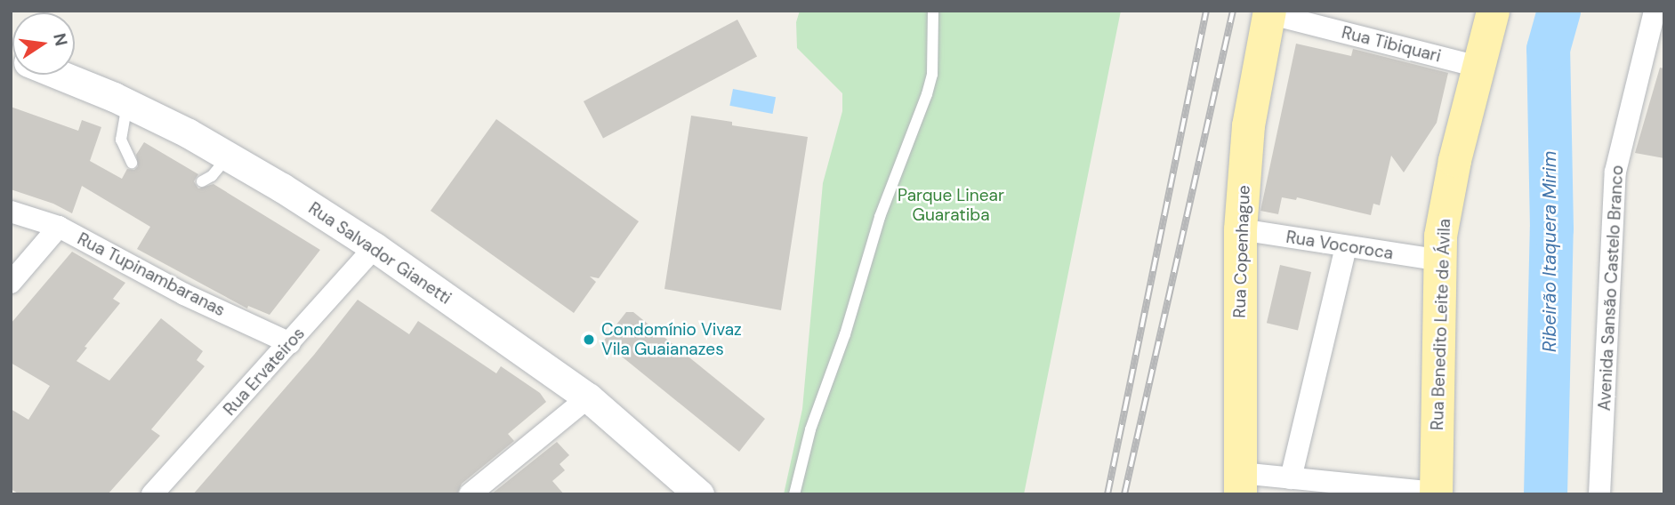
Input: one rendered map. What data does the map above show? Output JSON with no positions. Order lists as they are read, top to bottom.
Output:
{
  "streets": {
    "main road": ["Rua Copenhague", "Rua Salvador Gianetti", "Rua Benedito Leite de Ávila"],
    "street": [
      "Rua Tibiquari",
      "Rua Vocoroca",
      "Rua Tupinambaranas",
      "Avenida Sansão Castelo Branco",
      "Rua Ervateiros"
    ]
  },
  "crossings": [
    ["Rua Tibiquari", "Rua Copenhague"],
    ["Rua Tibiquari", "Rua Benedito Leite de Ávila"],
    ["Rua Vocoroca", "Rua Copenhague"],
    ["Rua Vocoroca", "Rua Benedito Leite de Ávila"],
    ["Rua Salvador Gianetti", "Rua Ervateiros"],
    ["Rua Tupinambaranas", "Rua Ervateiros"]
  ],
  "water": ["Ribeirão Itaquera Mirim"],
  "parks": ["Parque Linear Guaratiba"],
  "places": ["Condomínio Vivaz Vila Guaianazes"],
  "north": "right"
}
